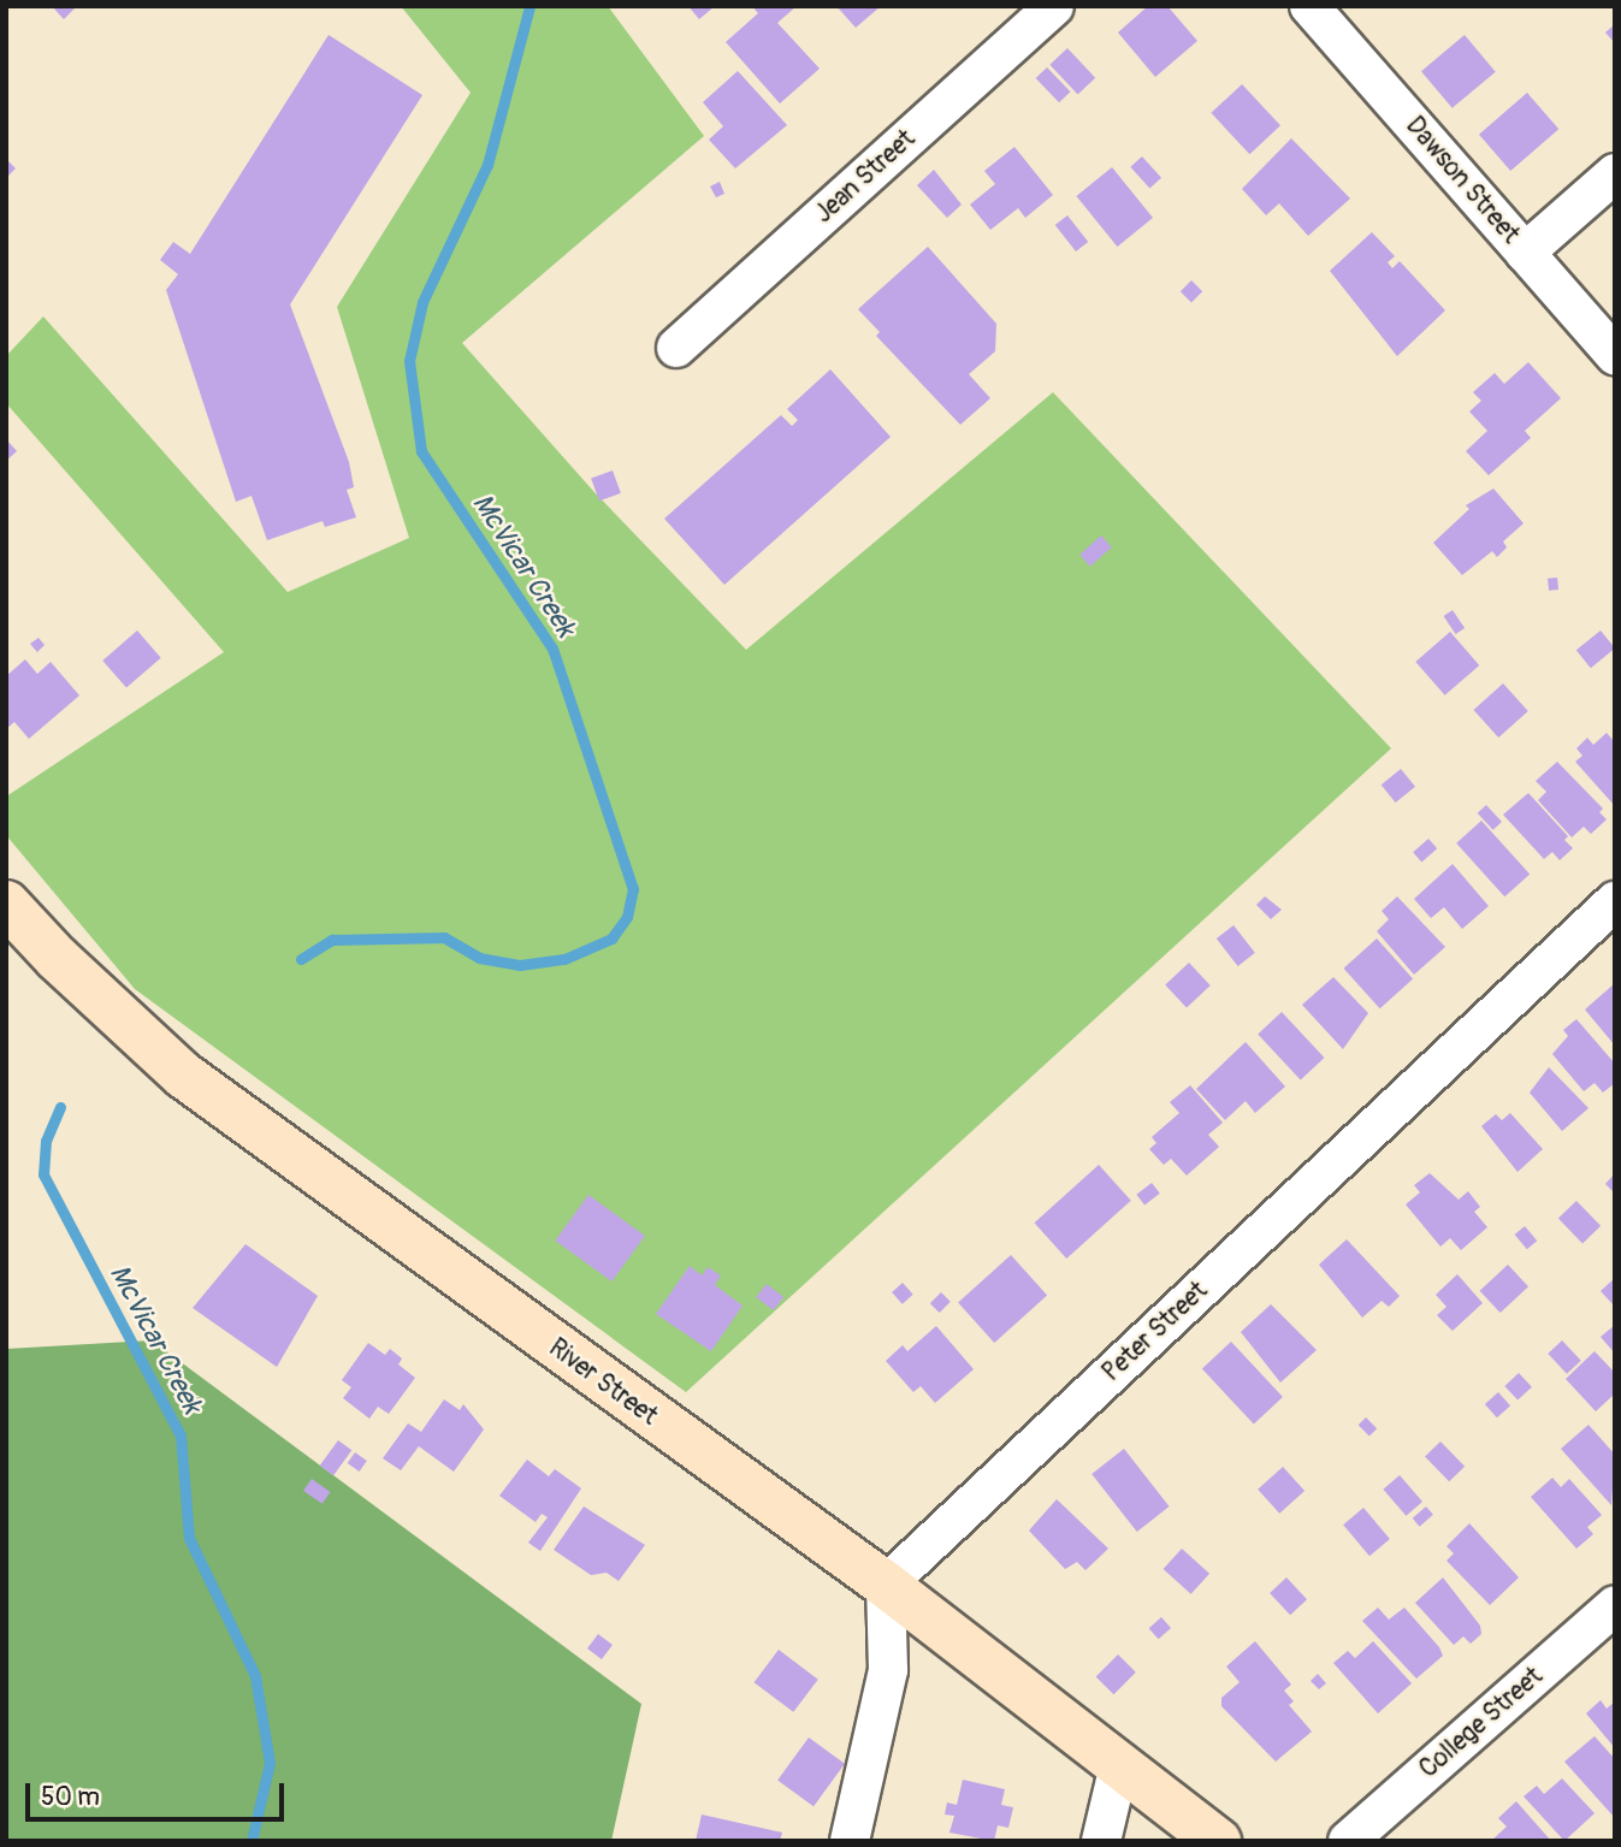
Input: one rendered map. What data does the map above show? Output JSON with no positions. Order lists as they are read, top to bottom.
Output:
{
  "streets": {
    "main road": ["River Street"],
    "street": [
      "Jean Street",
      "Dawson Street",
      "Peter Street",
      "College Street"
    ]
  },
  "crossings": [
    ["Peter Street", "River Street"]
  ],
  "water": ["McVicar Creek"],
  "scale_bar": "50 m"
}
